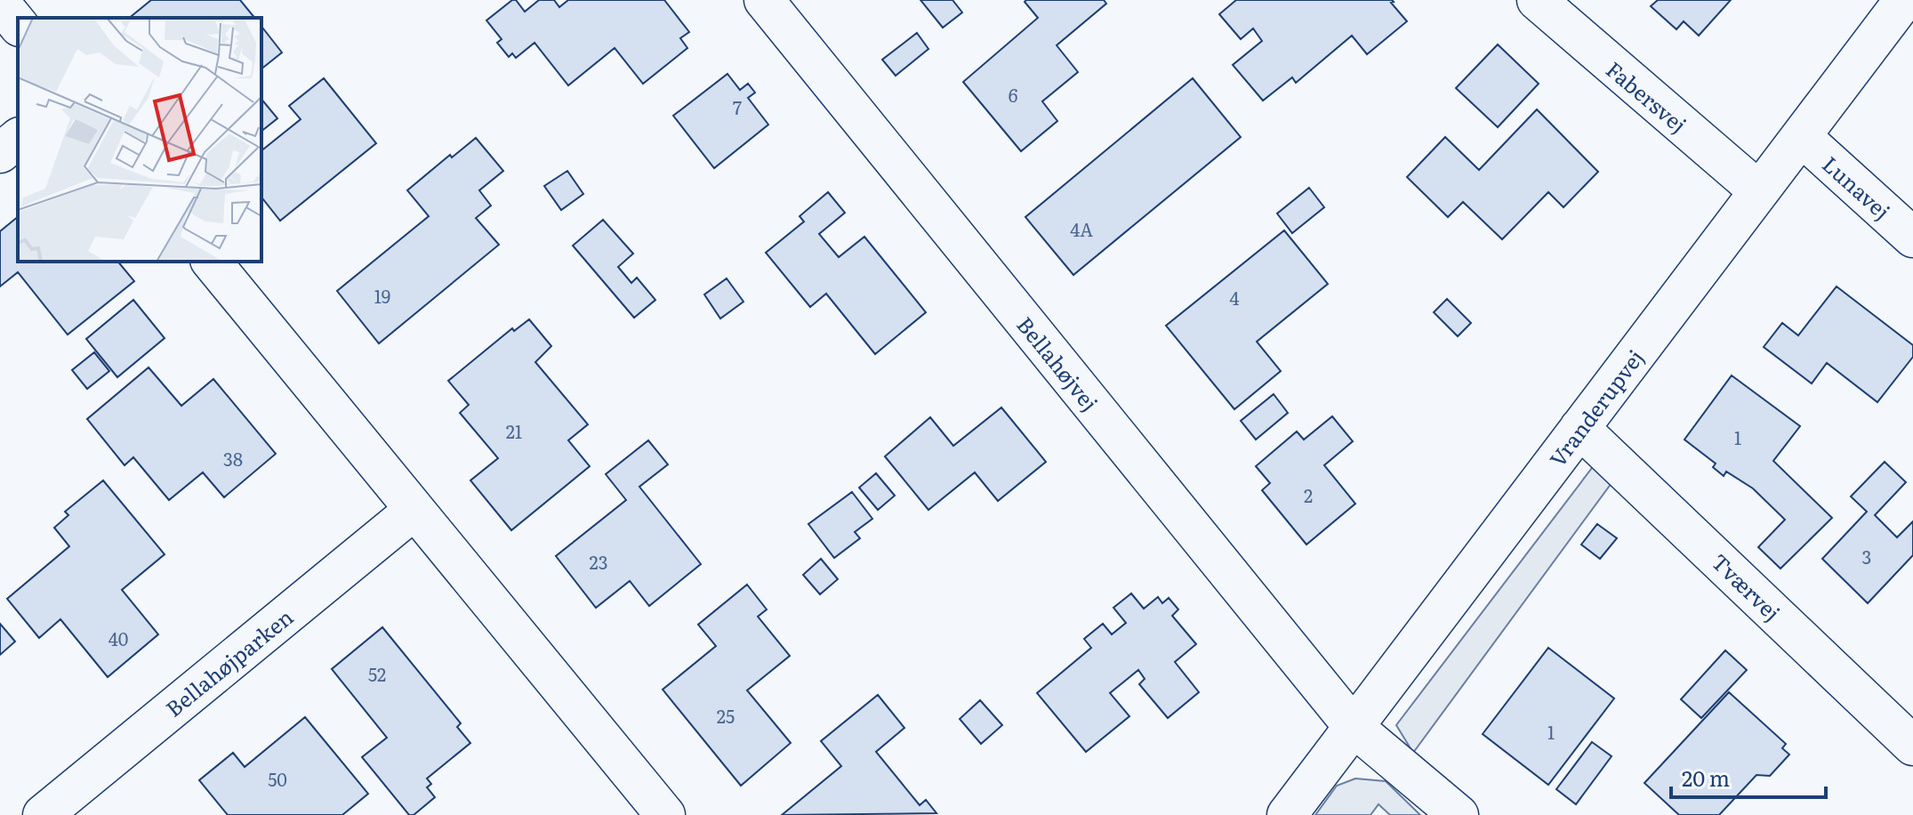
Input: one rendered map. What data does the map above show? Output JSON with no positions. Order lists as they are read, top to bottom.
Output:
{
  "streets": {
    "street": [
      "Fabersvej",
      "Lunavej",
      "Bellahøjvej",
      "Vranderupvej",
      "Tværvej",
      "Bellahøjparken"
    ]
  },
  "crossings": [
    ["Fabersvej", "Vranderupvej"],
    ["Lunavej", "Vranderupvej"],
    ["Bellahøjvej", "Vranderupvej"],
    ["Vranderupvej", "Tværvej"]
  ],
  "house_numbers": [
    "6",
    "7",
    "4A",
    "19",
    "4",
    "21",
    "1",
    "38",
    "2",
    "3",
    "23",
    "40",
    "52",
    "25",
    "1",
    "50"
  ],
  "scale_bar": "20 m"
}
